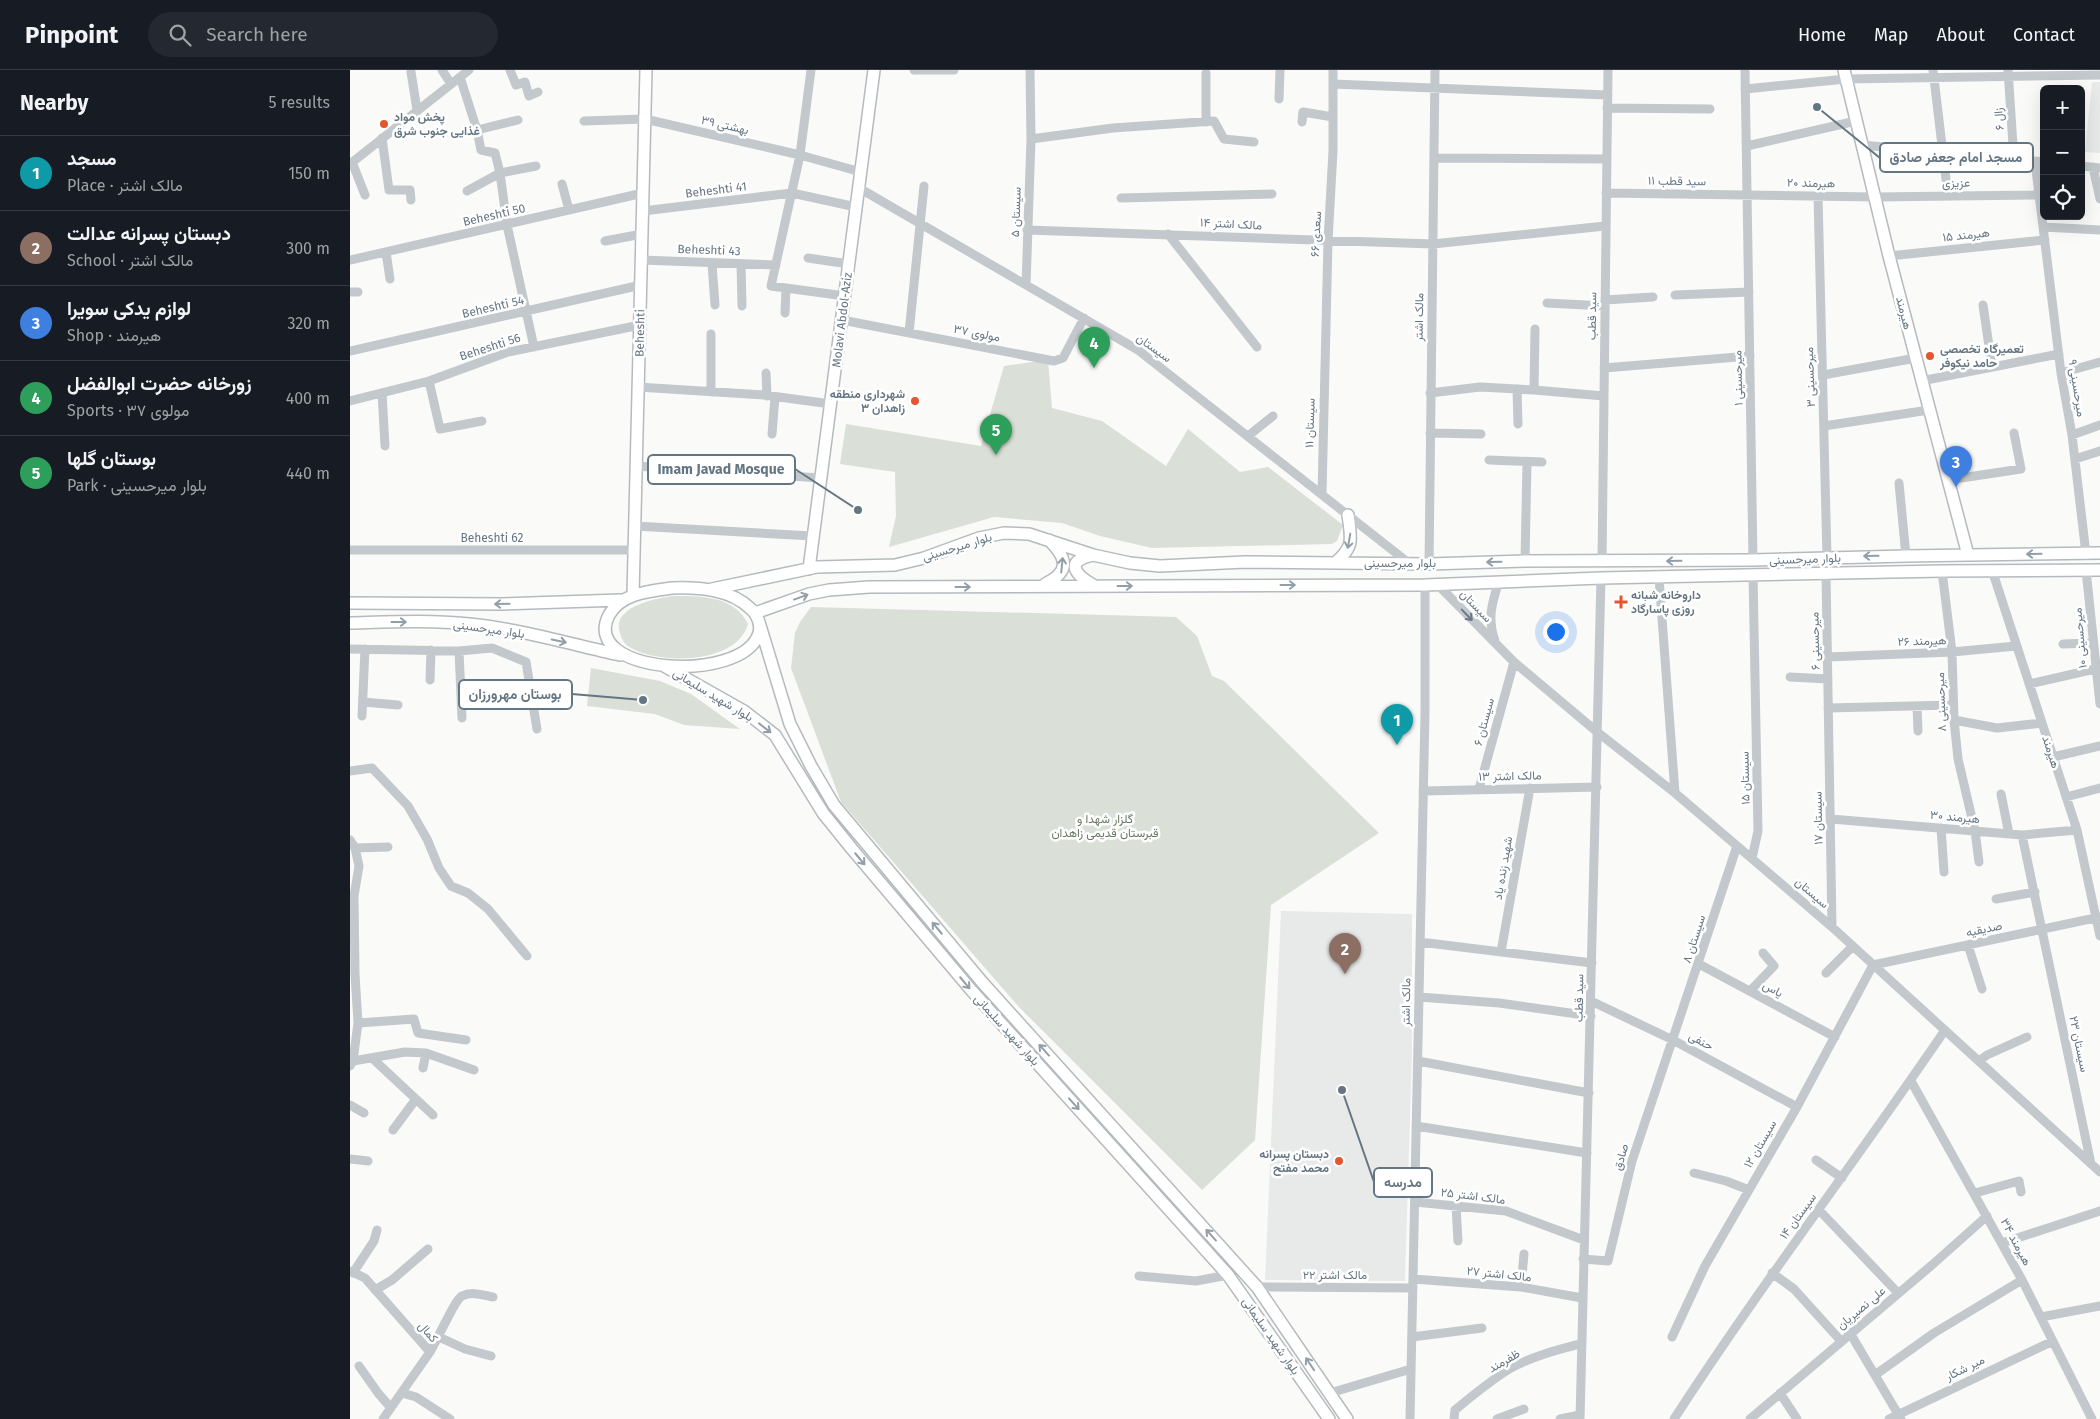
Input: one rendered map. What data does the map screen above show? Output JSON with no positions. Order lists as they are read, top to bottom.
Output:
{
  "streets": {
    "main road": [
      "هیرمند",
      "Molavi Abdol-Aziz",
      "Beheshti",
      "بلوار میرحسینی",
      "بلوار شهید سلیمانی"
    ],
    "street": [
      "زال ۶",
      "بهشتی ۳۹",
      "سید قطب ۱۱",
      "هیرمند ۲۰",
      "عزیزی",
      "Beheshti 41",
      "سیستان ۵",
      "Beheshti 50",
      "مالک اشتر ۱۴",
      "سعدی ۶۶",
      "هیرمند ۱۵",
      "Beheshti 43",
      "Beheshti 54",
      "سید قطب",
      "مالک اشتر",
      "مولوی ۳۷",
      "Beheshti 56",
      "سیستان",
      "میرحسینی ۳",
      "میرحسینی ۱",
      "میرحسینی ۹",
      "سیستان ۱۱",
      "Beheshti 62",
      "میرحسینی ۱۰",
      "میرحسینی ۶",
      "هیرمند ۲۶",
      "میرحسینی ۸",
      "سیستان ۶",
      "مالک اشتر ۱۳",
      "سیستان ۱۵",
      "هیرمند ۳۰",
      "سیستان ۱۷",
      "شهید زنده یاد",
      "صدیقیه",
      "سیستان ۸",
      "یاس",
      "حنفی",
      "سیستان ۲۳",
      "سیستان ۱۲",
      "صادق",
      "مالک اشتر ۲۵",
      "سیستان ۱۴",
      "هیرمند ۳۴",
      "مالک اشتر ۲۷",
      "مالک اشتر ۲۲",
      "علی نصیریان",
      "کمال",
      "ظفرمند",
      "میر شکار"
    ]
  },
  "crossings": [
    ["بهشتی ۳۹", "Molavi Abdol-Aziz"],
    ["بهشتی ۳۹", "Beheshti"],
    ["سید قطب ۱۱", "هیرمند ۲۰"],
    ["سید قطب ۱۱", "سید قطب"],
    ["سید قطب ۱۱", "میرحسینی ۱"],
    ["هیرمند ۲۰", "عزیزی"],
    ["هیرمند ۲۰", "هیرمند"],
    ["هیرمند ۲۰", "میرحسینی ۳"],
    ["هیرمند ۲۰", "میرحسینی ۱"],
    ["عزیزی", "هیرمند"],
    ["عزیزی", "میرحسینی ۹"],
    ["Beheshti 41", "Molavi Abdol-Aziz"],
    ["Beheshti 41", "Beheshti"],
    ["سیستان ۵", "مالک اشتر ۱۴"],
    ["سیستان ۵", "سیستان"],
    ["Beheshti 50", "Beheshti"],
    ["مالک اشتر ۱۴", "سعدی ۶۶"],
    ["مالک اشتر ۱۴", "سید قطب"],
    ["مالک اشتر ۱۴", "مالک اشتر"],
    ["سعدی ۶۶", "سیستان ۱۱"],
    ["هیرمند ۱۵", "هیرمند"],
    ["هیرمند ۱۵", "میرحسینی ۹"],
    ["Beheshti 43", "Beheshti"],
    ["Beheshti 54", "Beheshti"],
    ["هیرمند", "بلوار میرحسینی"],
    ["هیرمند", "هیرمند ۲۶"],
    ["هیرمند", "هیرمند ۳۰"],
    ["هیرمند", "صدیقیه"],
    ["سید قطب", "سیستان"],
    ["سید قطب", "بلوار میرحسینی"],
    ["سید قطب", "مالک اشتر ۱۳"],
    ["سید قطب", "حنفی"],
    ["سید قطب", "صادق"],
    ["سید قطب", "مالک اشتر ۲۵"],
    ["سید قطب", "مالک اشتر ۲۷"],
    ["سید قطب", "ظفرمند"],
    ["مالک اشتر", "بلوار میرحسینی"],
    ["مالک اشتر", "مالک اشتر ۱۳"],
    ["مالک اشتر", "مالک اشتر ۲۵"],
    ["مالک اشتر", "مالک اشتر ۲۷"],
    ["مالک اشتر", "مالک اشتر ۲۲"],
    ["Molavi Abdol-Aziz", "مولوی ۳۷"],
    ["Molavi Abdol-Aziz", "سیستان"],
    ["Molavi Abdol-Aziz", "بلوار میرحسینی"],
    ["Beheshti", "Beheshti 56"],
    ["Beheshti", "Beheshti 62"],
    ["Beheshti", "بلوار میرحسینی"],
    ["مولوی ۳۷", "سیستان"],
    ["سیستان", "سیستان ۱۱"],
    ["سیستان", "بلوار میرحسینی"],
    ["سیستان", "سیستان ۶"],
    ["سیستان", "سیستان ۱۵"],
    ["سیستان", "سیستان ۱۷"],
    ["سیستان", "صدیقیه"],
    ["سیستان", "سیستان ۸"],
    ["سیستان", "سیستان ۲۳"],
    ["سیستان", "سیستان ۱۲"],
    ["سیستان", "سیستان ۱۴"],
    ["میرحسینی ۳", "بلوار میرحسینی"],
    ["میرحسینی ۱", "بلوار میرحسینی"],
    ["میرحسینی ۹", "بلوار میرحسینی"],
    ["بلوار میرحسینی", "میرحسینی ۱۰"],
    ["بلوار میرحسینی", "میرحسینی ۶"],
    ["بلوار میرحسینی", "بلوار شهید سلیمانی"],
    ["بلوار میرحسینی", "میرحسینی ۸"],
    ["بلوار میرحسینی", "سیستان ۱۵"],
    ["میرحسینی ۶", "هیرمند ۲۶"],
    ["میرحسینی ۶", "سیستان ۱۷"],
    ["هیرمند ۲۶", "میرحسینی ۸"],
    ["بلوار شهید سلیمانی", "مالک اشتر ۲۲"],
    ["میرحسینی ۸", "هیرمند ۳۰"],
    ["سیستان ۶", "مالک اشتر ۱۳"],
    ["مالک اشتر ۱۳", "شهید زنده یاد"],
    ["هیرمند ۳۰", "سیستان ۱۷"],
    ["هیرمند ۳۰", "سیستان ۲۳"],
    ["صدیقیه", "سیستان ۲۳"],
    ["صدیقیه", "سیستان ۱۲"],
    ["سیستان ۸", "یاس"],
    ["سیستان ۸", "حنفی"],
    ["سیستان ۸", "صادق"],
    ["یاس", "سیستان ۱۲"],
    ["حنفی", "سیستان ۱۲"],
    ["حنفی", "صادق"],
    ["سیستان ۱۴", "هیرمند ۳۴"],
    ["هیرمند ۳۴", "علی نصیریان"],
    ["هیرمند ۳۴", "میر شکار"],
    ["مالک اشتر ۲۷", "مالک اشتر ۲۲"]
  ],
  "parks": ["گلزار شهدا و قبرستان قدیمی زاهدان"],
  "places": {
    "other": [
      "مسجد امام جعفر صادق",
      "پخش مواد غذایی جنوب شرق",
      "تعمیرگاه تخصصی حامد نیکوفر",
      "شهرداری منطقه ۳ زاهدان",
      "Imam Javad Mosque",
      "بوستان مهرورزان",
      "مدرسه",
      "دبستان پسرانه محمد مفتح"
    ],
    "health": ["داروخانه شبانه روزی پاسارگاد"]
  },
  "page": {
    "header": "Pinpoint",
    "search": "Search here",
    "nav": [
      "Home",
      "Map",
      "About",
      "Contact"
    ],
    "heading": ["Nearby", "5 results"],
    "map_buttons": ["+", "−"],
    "list": [
      {
        "mark": "1",
        "name": "مسجد",
        "note": "Place · مالک اشتر",
        "value": "150 m"
      },
      {
        "mark": "2",
        "name": "دبستان پسرانه عدالت",
        "note": "School · مالک اشتر",
        "value": "300 m"
      },
      {
        "mark": "3",
        "name": "لوازم یدکی سویرا",
        "note": "Shop · هیرمند",
        "value": "320 m"
      },
      {
        "mark": "4",
        "name": "زورخانه حضرت ابوالفضل",
        "note": "Sports · مولوی ۳۷",
        "value": "400 m"
      },
      {
        "mark": "5",
        "name": "بوستان گلها",
        "note": "Park · بلوار میرحسینی",
        "value": "440 m"
      }
    ],
    "pins": [
      "4",
      "5",
      "3",
      "1",
      "2"
    ]
  }
}
